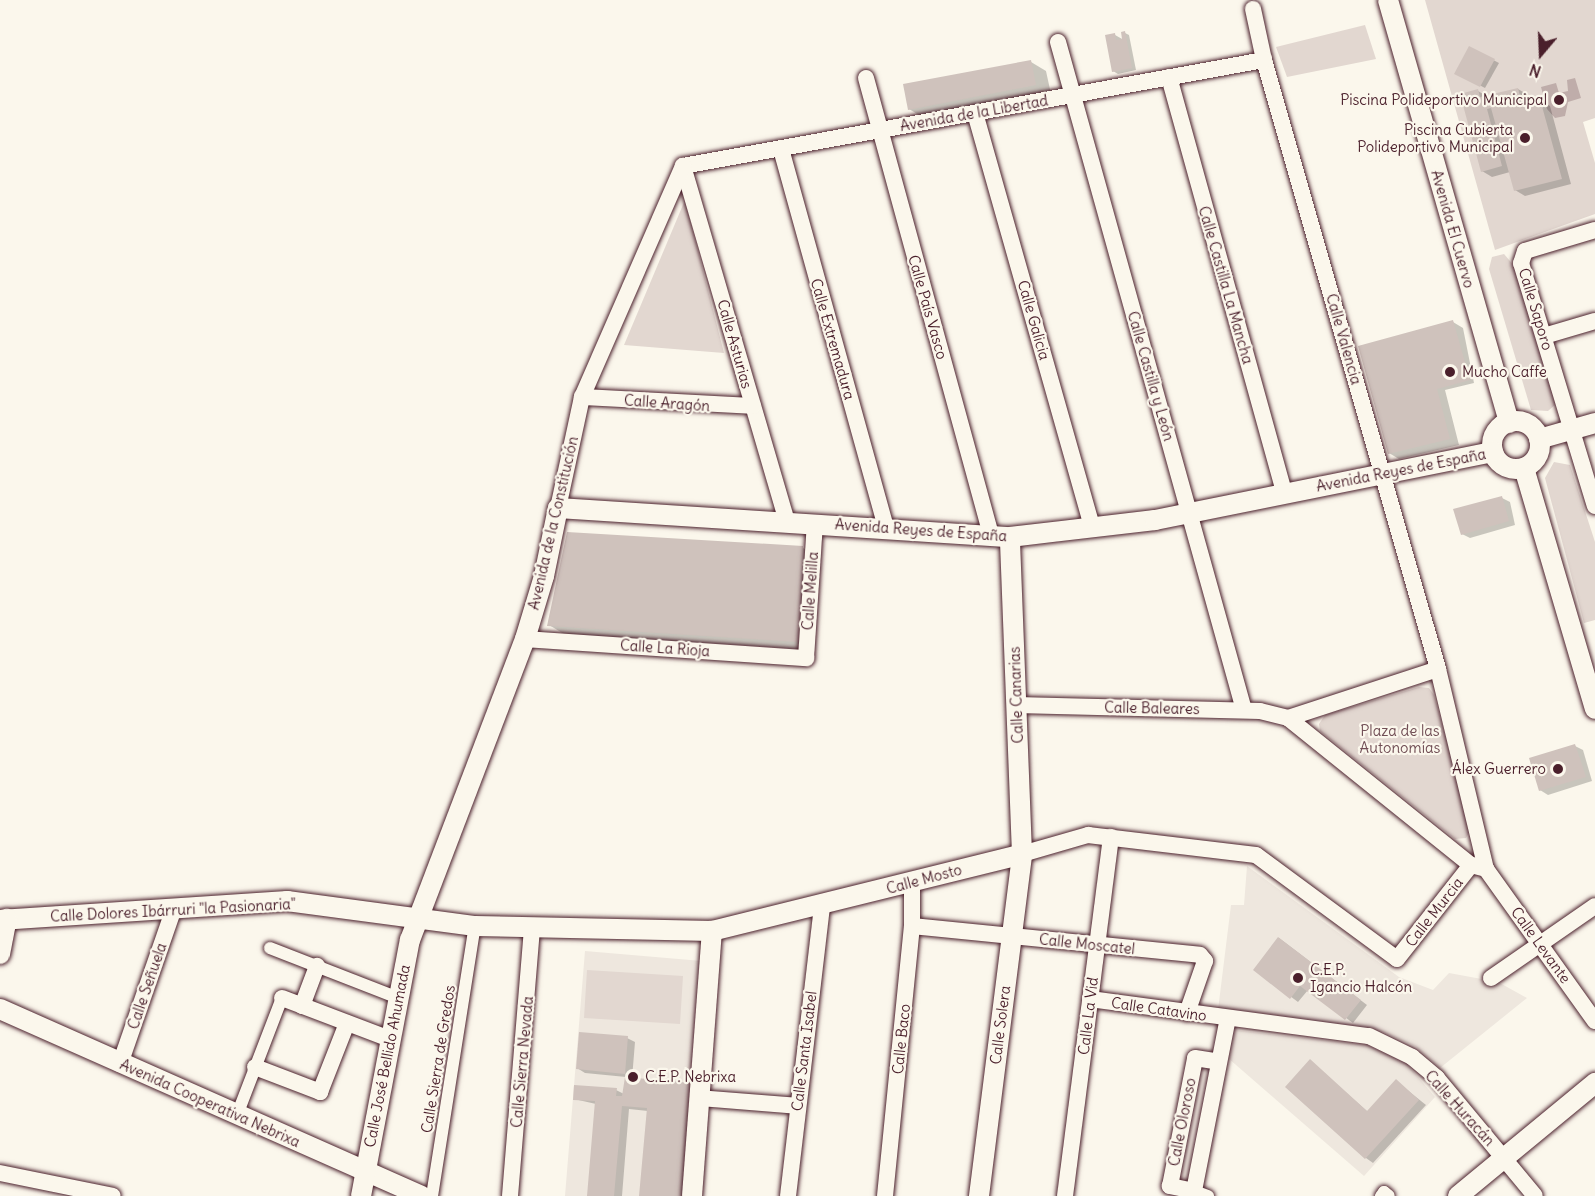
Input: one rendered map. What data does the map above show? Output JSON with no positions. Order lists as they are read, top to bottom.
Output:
{
  "streets": {
    "street": [
      "Avenida de la Libertad",
      "Avenida El Cuervo",
      "Calle Castilla La Mancha",
      "Calle País Vasco",
      "Calle Saporo",
      "Calle Galicia",
      "Calle Extremadura",
      "Calle Valencia",
      "Calle Asturias",
      "Calle Castilla y León",
      "Calle Aragón",
      "Avenida Reyes de España",
      "Avenida de la Constitución",
      "Calle Melilla",
      "Calle La Rioja",
      "Calle Canarias",
      "Calle Baleares",
      "Calle Mosto",
      "Calle Dolores Ibárruri \"la Pasionaria\"",
      "Calle Murcia",
      "Calle Moscatel",
      "Calle Levante",
      "Calle Señuela",
      "Calle Catavino",
      "Calle La Vid",
      "Calle Solera",
      "Calle Baco",
      "Calle Santa Isabel",
      "Calle José Bellido Ahumada",
      "Calle Sierra de Gredos",
      "Calle Sierra Nevada",
      "Avenida Cooperativa Nebrixa",
      "Calle Huracán",
      "Calle Oloroso"
    ]
  },
  "crossings": [
    ["Avenida de la Libertad", "Calle Castilla La Mancha"],
    ["Avenida de la Libertad", "Calle País Vasco"],
    ["Avenida de la Libertad", "Calle Galicia"],
    ["Avenida de la Libertad", "Calle Extremadura"],
    ["Avenida de la Libertad", "Calle Valencia"],
    ["Avenida de la Libertad", "Calle Asturias"],
    ["Avenida de la Libertad", "Calle Castilla y León"],
    ["Avenida de la Libertad", "Avenida de la Constitución"],
    ["Avenida El Cuervo", "Avenida Reyes de España"],
    ["Calle Castilla La Mancha", "Avenida Reyes de España"],
    ["Calle País Vasco", "Avenida Reyes de España"],
    ["Calle País Vasco", "Calle Canarias"],
    ["Calle Galicia", "Avenida Reyes de España"],
    ["Calle Extremadura", "Avenida Reyes de España"],
    ["Calle Valencia", "Avenida Reyes de España"],
    ["Calle Asturias", "Calle Aragón"],
    ["Calle Asturias", "Avenida Reyes de España"],
    ["Calle Asturias", "Avenida de la Constitución"],
    ["Calle Castilla y León", "Avenida Reyes de España"],
    ["Calle Castilla y León", "Calle Baleares"],
    ["Calle Aragón", "Avenida de la Constitución"],
    ["Avenida Reyes de España", "Avenida de la Constitución"],
    ["Avenida Reyes de España", "Calle Melilla"],
    ["Avenida Reyes de España", "Calle Canarias"],
    ["Avenida de la Constitución", "Calle La Rioja"],
    ["Avenida de la Constitución", "Calle Mosto"],
    ["Avenida de la Constitución", "Calle Dolores Ibárruri \"la Pasionaria\""],
    ["Avenida de la Constitución", "Calle José Bellido Ahumada"],
    ["Calle Melilla", "Calle La Rioja"],
    ["Calle Canarias", "Calle Baleares"],
    ["Calle Canarias", "Calle Mosto"],
    ["Calle Canarias", "Calle Solera"],
    ["Calle Mosto", "Calle Dolores Ibárruri \"la Pasionaria\""],
    ["Calle Mosto", "Calle Murcia"],
    ["Calle Mosto", "Calle La Vid"],
    ["Calle Mosto", "Calle Solera"],
    ["Calle Mosto", "Calle Baco"],
    ["Calle Mosto", "Calle Santa Isabel"],
    ["Calle Mosto", "Calle José Bellido Ahumada"],
    ["Calle Mosto", "Calle Sierra de Gredos"],
    ["Calle Mosto", "Calle Sierra Nevada"],
    ["Calle Dolores Ibárruri \"la Pasionaria\"", "Calle Señuela"],
    ["Calle Dolores Ibárruri \"la Pasionaria\"", "Calle José Bellido Ahumada"],
    ["Calle Murcia", "Calle Levante"],
    ["Calle Moscatel", "Calle Catavino"],
    ["Calle Moscatel", "Calle La Vid"],
    ["Calle Moscatel", "Calle Solera"],
    ["Calle Moscatel", "Calle Baco"],
    ["Calle Señuela", "Avenida Cooperativa Nebrixa"],
    ["Calle Catavino", "Calle La Vid"],
    ["Calle Catavino", "Calle Huracán"],
    ["Calle Catavino", "Calle Oloroso"],
    ["Calle José Bellido Ahumada", "Avenida Cooperativa Nebrixa"],
    ["Calle Huracán", "Calle Oloroso"]
  ],
  "parks": ["Plaza de las Autonomías"],
  "places": [
    "Piscina Polideportivo Municipal",
    "Piscina Cubierta Polideportivo Municipal",
    "Mucho Caffe",
    "Álex Guerrero",
    "C.E.P. Igancio Halcón",
    "C.E.P. Nebrixa"
  ],
  "north": "bottom"
}
